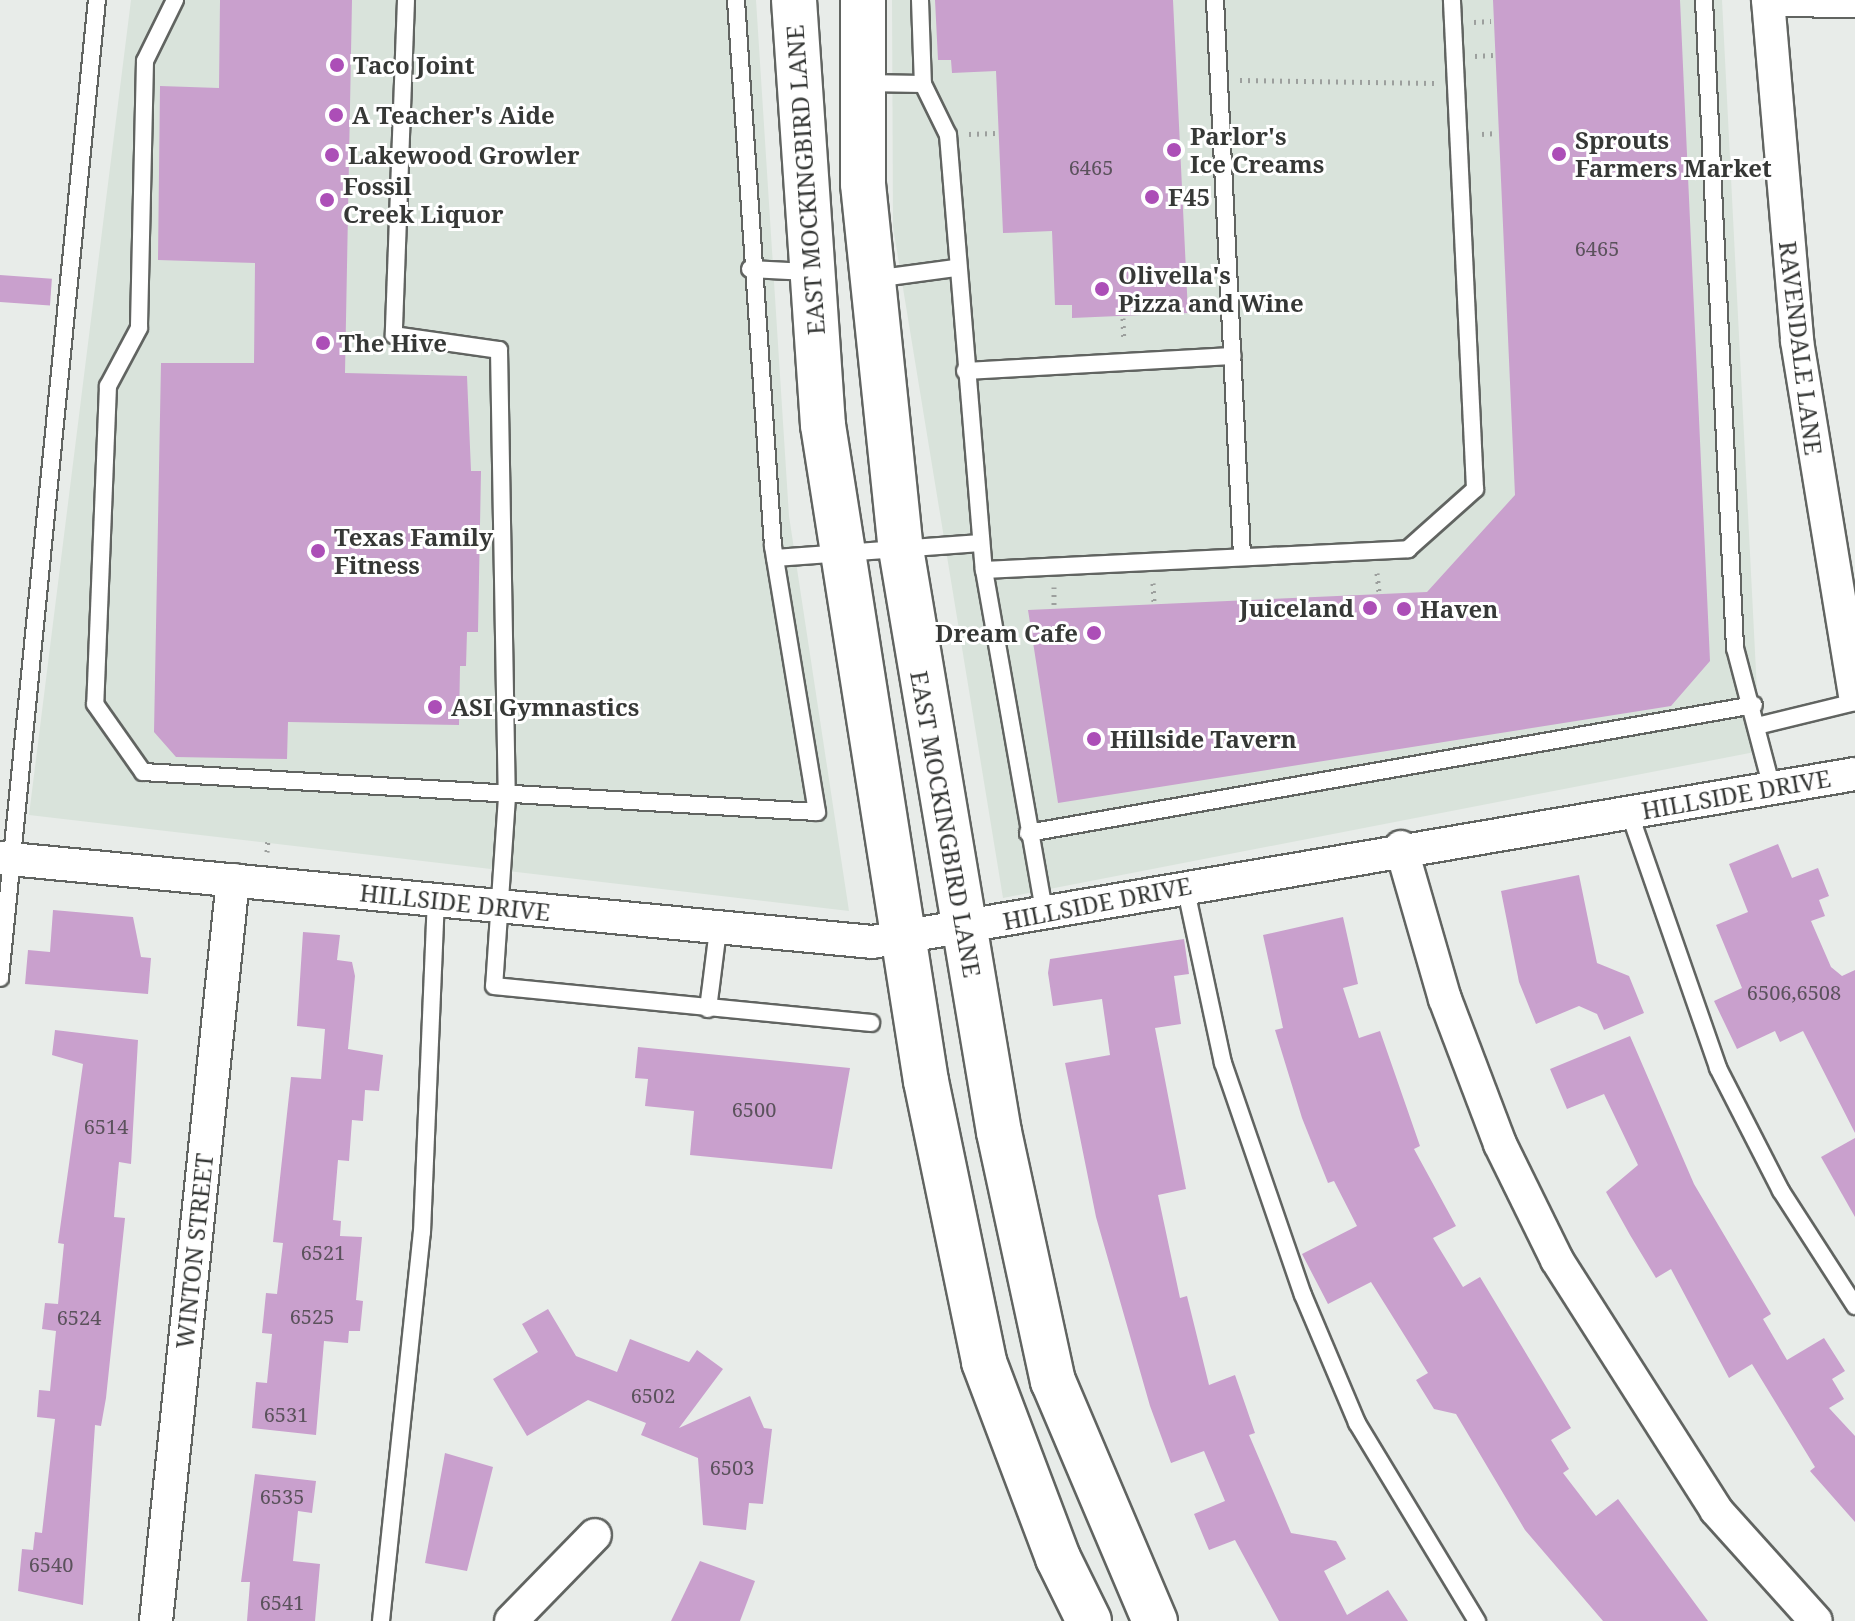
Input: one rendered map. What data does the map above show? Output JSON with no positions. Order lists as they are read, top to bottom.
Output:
{
  "streets": {
    "main road": ["EAST MOCKINGBIRD LANE"],
    "street": ["RAVENDALE LANE", "HILLSIDE DRIVE", "WINTON STREET"]
  },
  "crossings": [
    ["EAST MOCKINGBIRD LANE", "HILLSIDE DRIVE"],
    ["HILLSIDE DRIVE", "WINTON STREET"]
  ],
  "places": [
    "Taco Joint",
    "A Teacher's Aide",
    "Parlor's Ice Creams",
    "Sprouts Farmers Market",
    "Lakewood Growler",
    "F45",
    "Fossil Creek Liquor",
    "Olivella's Pizza and Wine",
    "The Hive",
    "Texas Family Fitness",
    "Juiceland",
    "Haven",
    "Dream Cafe",
    "ASI Gymnastics",
    "Hillside Tavern"
  ],
  "house_numbers": [
    "6465",
    "6465",
    "6506,6508",
    "6500",
    "6514",
    "6521",
    "6525",
    "6524",
    "6502",
    "6531",
    "6503",
    "6535",
    "6540",
    "6541"
  ]
}
